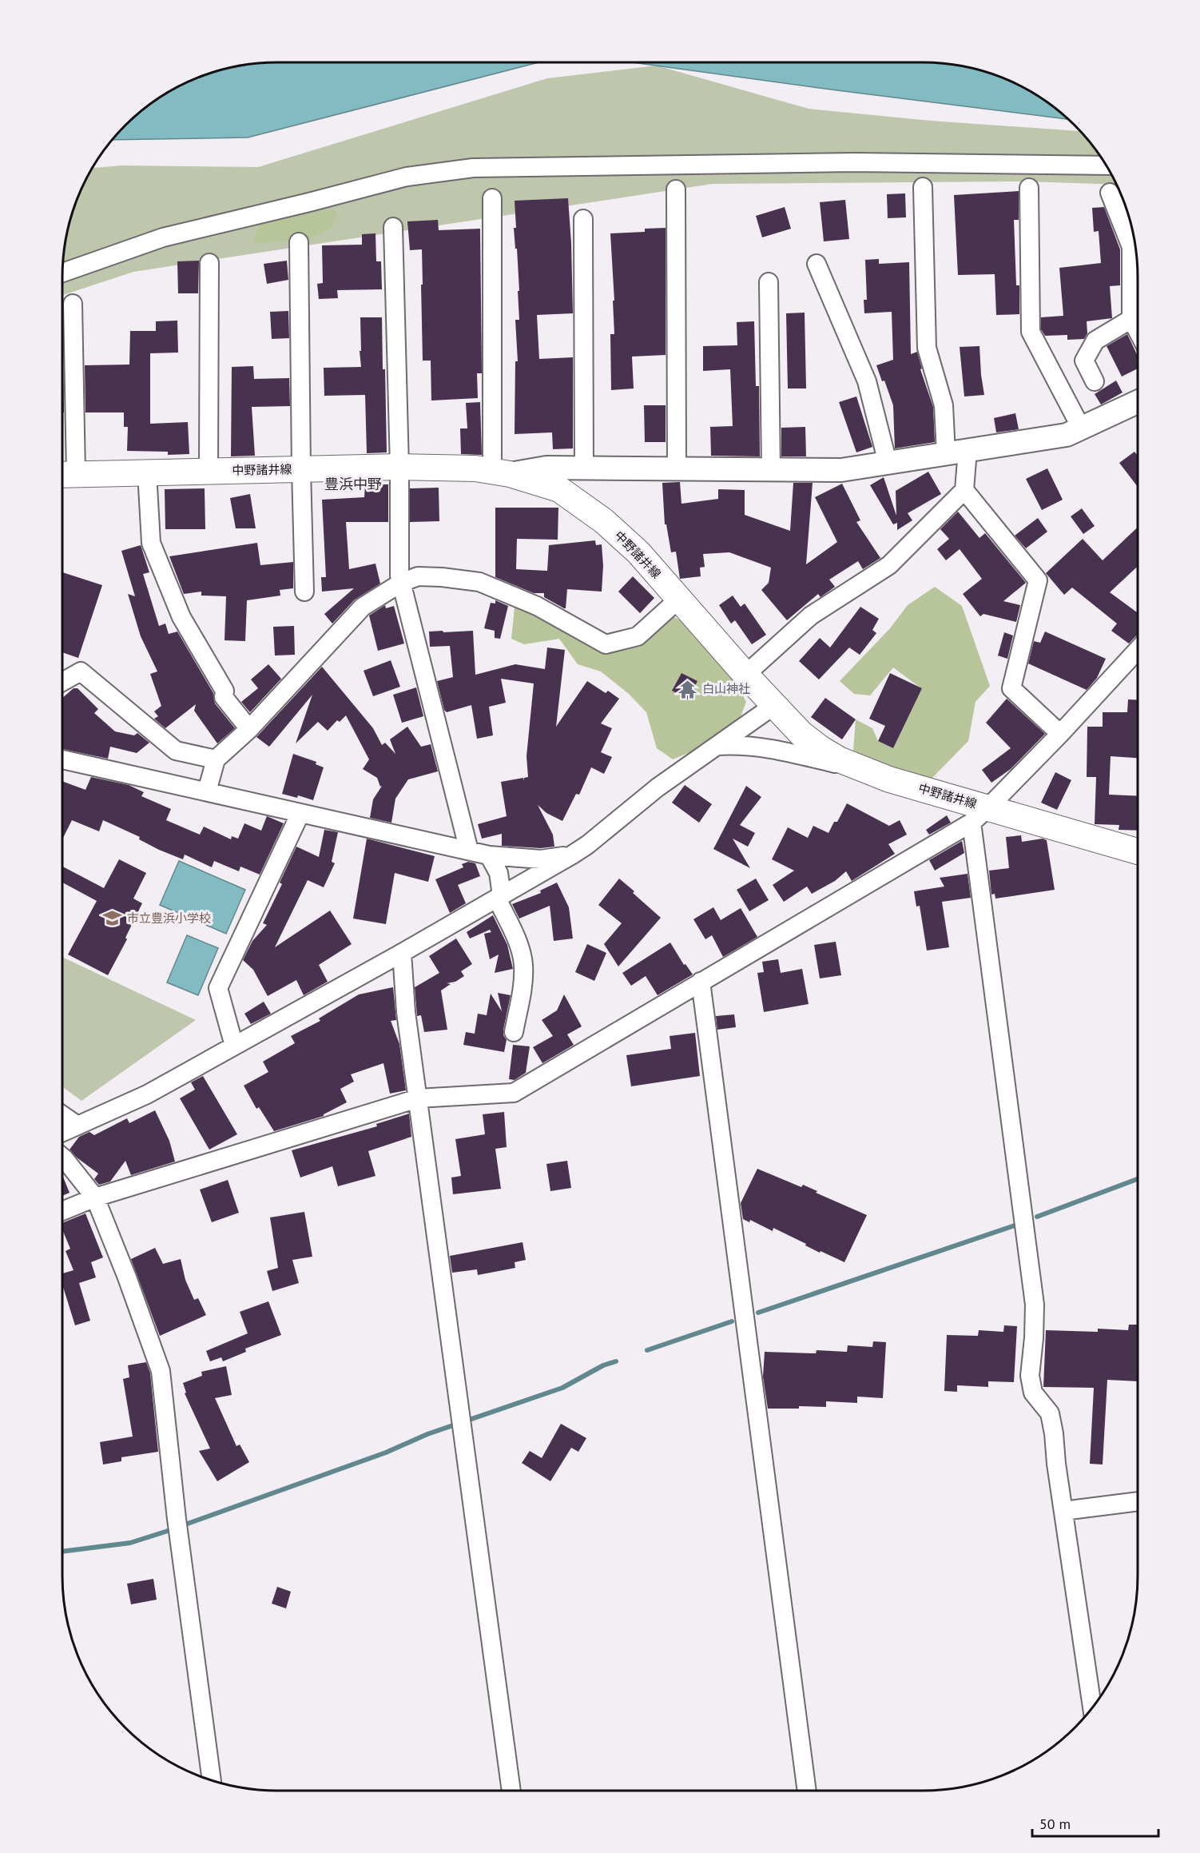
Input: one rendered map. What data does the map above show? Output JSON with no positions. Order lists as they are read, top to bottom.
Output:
{
  "streets": {
    "main road": ["中野諸井線"]
  },
  "districts": ["豊浜中野"],
  "places": {
    "temple": ["白山神社"],
    "school or university": ["市立豊浜小学校"]
  },
  "scale_bar": "50 m"
}
